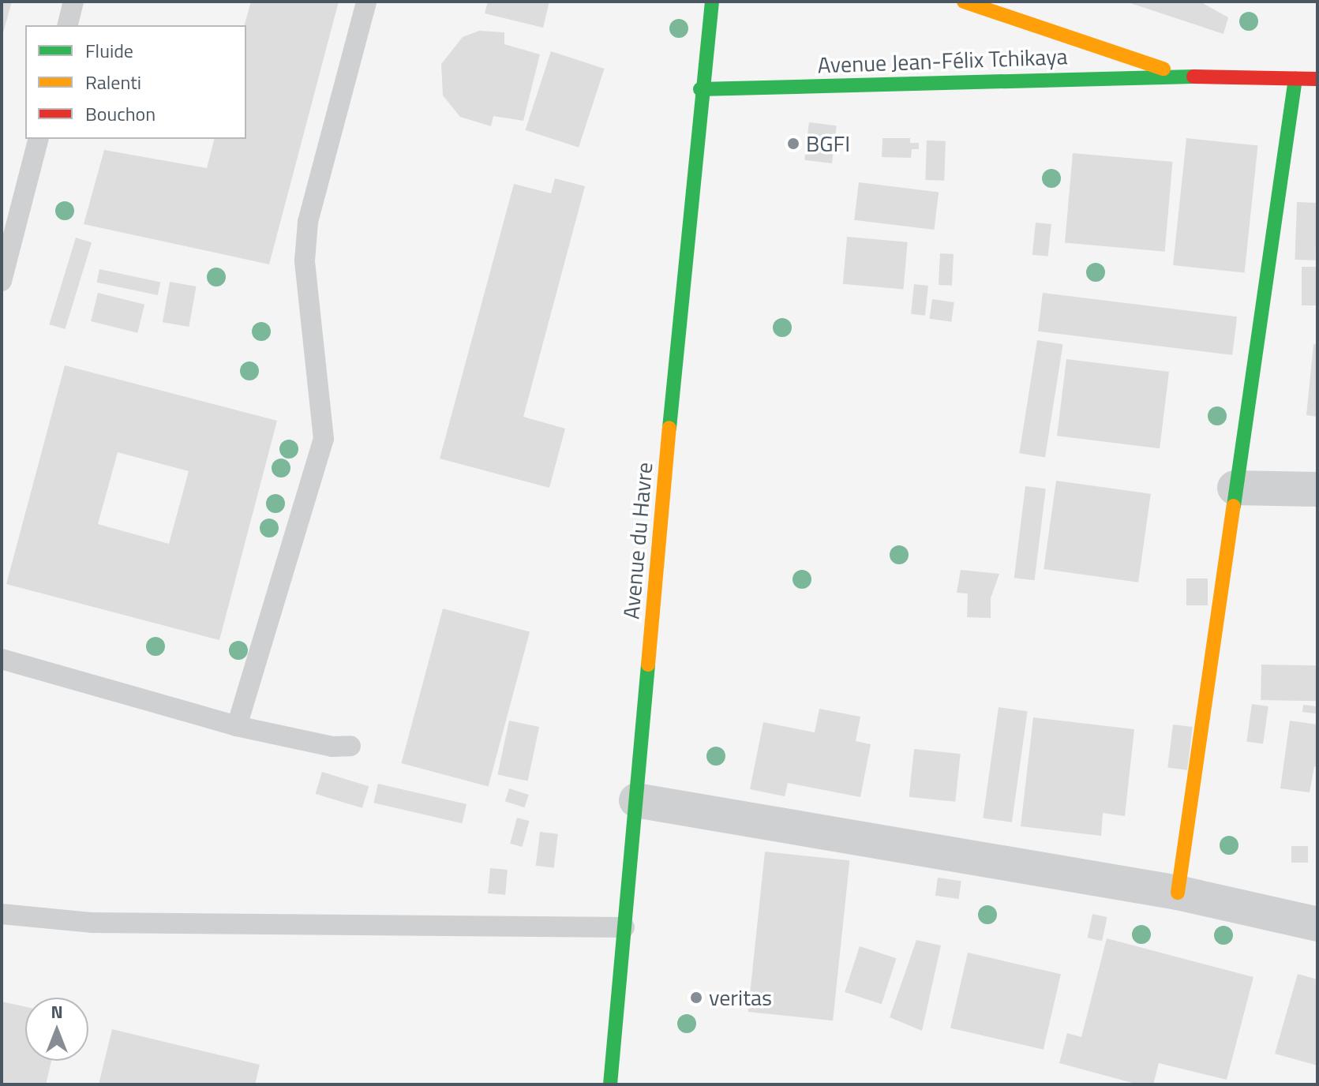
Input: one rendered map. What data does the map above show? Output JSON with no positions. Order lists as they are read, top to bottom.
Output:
{
  "streets": {
    "street": ["Avenue Jean-Félix Tchikaya", "Avenue du Havre"]
  },
  "crossings": [
    ["Avenue Jean-Félix Tchikaya", "Avenue du Havre"]
  ],
  "places": ["BGFI", "veritas"],
  "legend": ["Fluide", "Ralenti", "Bouchon"],
  "north": "top"
}
